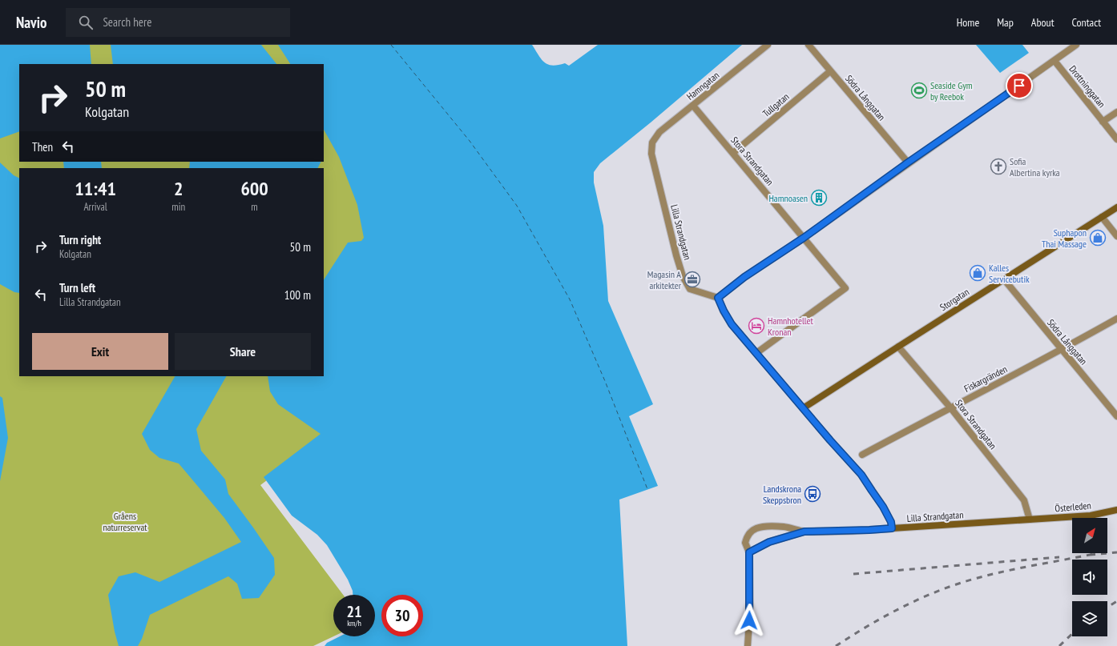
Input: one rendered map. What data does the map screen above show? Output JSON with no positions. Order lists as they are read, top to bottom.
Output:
{
  "streets": {
    "street": [
      "Hamngatan",
      "Drottninggatan",
      "Södra Långgatan",
      "Tullgatan",
      "Stora Strandgatan",
      "Lilla Strandgatan",
      "Storgatan",
      "Fiskargränden",
      "Österleden"
    ]
  },
  "crossings": [
    ["Hamngatan", "Stora Strandgatan"],
    ["Hamngatan", "Lilla Strandgatan"],
    ["Södra Långgatan", "Tullgatan"],
    ["Södra Långgatan", "Storgatan"],
    ["Södra Långgatan", "Fiskargränden"],
    ["Tullgatan", "Stora Strandgatan"],
    ["Stora Strandgatan", "Lilla Strandgatan"],
    ["Stora Strandgatan", "Storgatan"],
    ["Stora Strandgatan", "Fiskargränden"],
    ["Stora Strandgatan", "Österleden"],
    ["Lilla Strandgatan", "Österleden"]
  ],
  "parks": ["Gråens naturreservat"],
  "places": {
    "sports": ["Seaside Gym by Reebok"],
    "church": ["Sofia Albertina kyrka"],
    "building": ["Hamnoasen"],
    "shop": ["Suphapon Thai Massage", "Kalles Servicebutik"],
    "office": ["Magasin A arkitekter"],
    "hotel": ["Hamnhotellet Kronan"],
    "bus stop": ["Landskrona Skeppsbron"]
  },
  "north": "top right",
  "page": {
    "header": "Navio",
    "search": "Search here",
    "nav": [
      "Home",
      "Map",
      "About",
      "Contact"
    ],
    "turn": ["50 m", "Kolgatan"],
    "then": "Then",
    "eta": [
      "11:41",
      "Arrival",
      "2",
      "min",
      "600",
      "m"
    ],
    "list": [
      {
        "name": "Turn right",
        "note": "Kolgatan",
        "value": "50 m"
      },
      {
        "name": "Turn left",
        "note": "Lilla Strandgatan",
        "value": "100 m"
      }
    ],
    "buttons": ["Exit", "Share"],
    "speed": "21 km/h",
    "limit": "30"
  }
}
